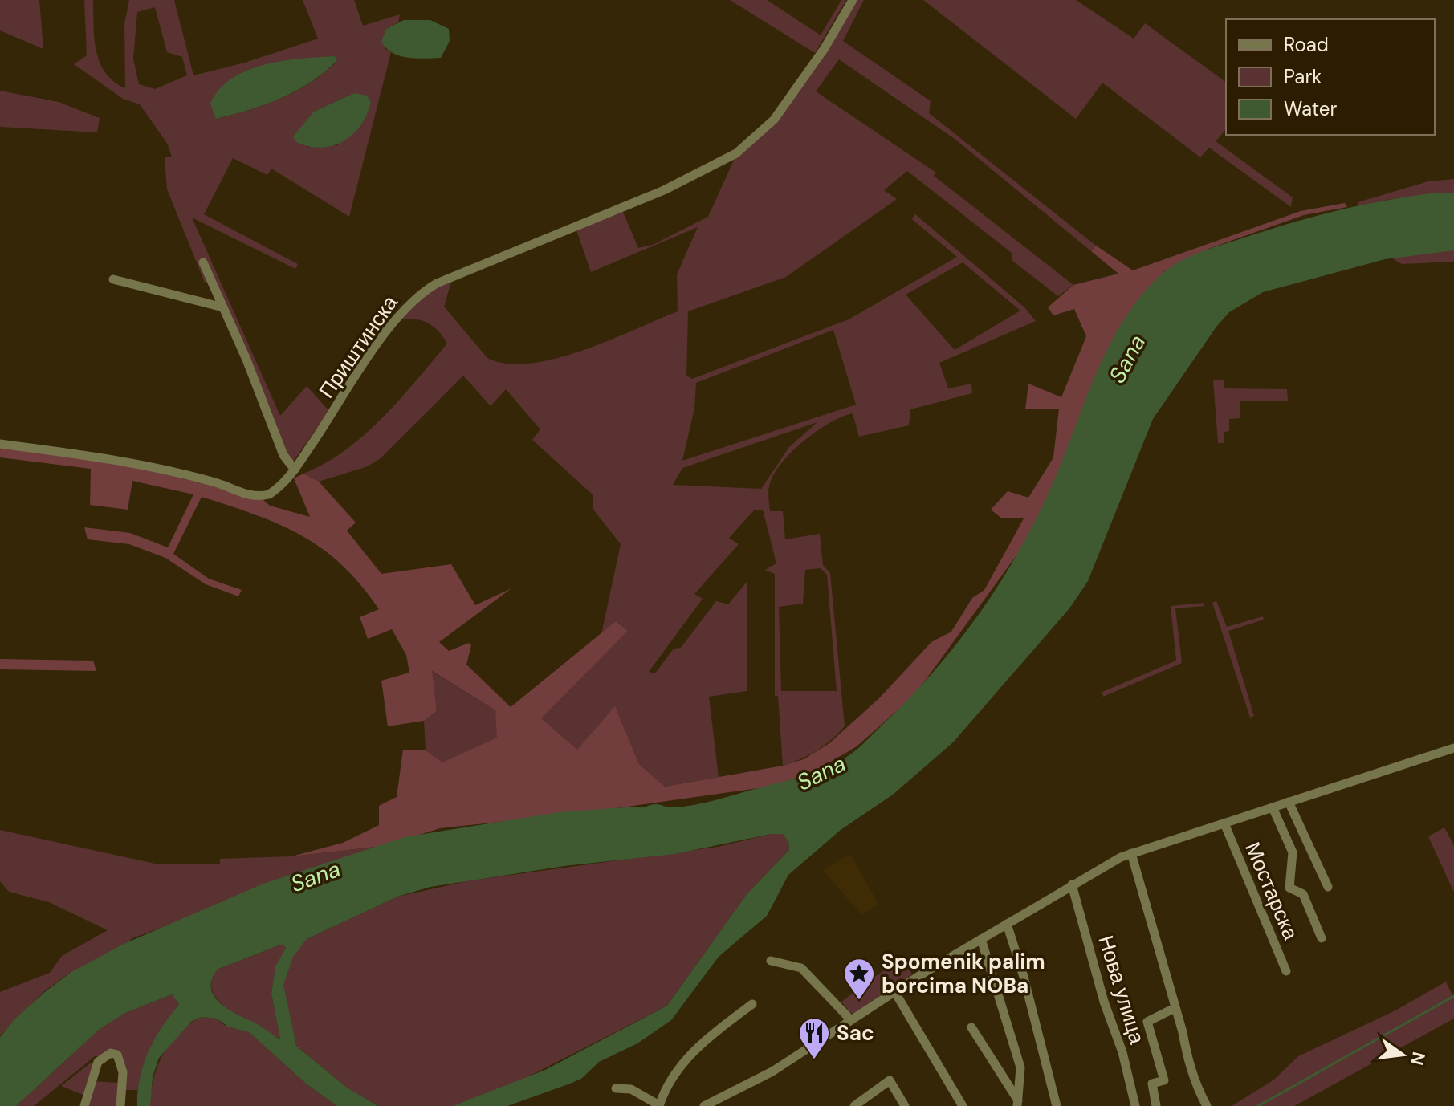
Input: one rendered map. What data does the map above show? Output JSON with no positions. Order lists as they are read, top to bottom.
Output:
{
  "streets": {
    "street": ["Приштинска", "Мостарска", "Нова улица"]
  },
  "water": ["Sana"],
  "places": {
    "place": ["Spomenik palim borcima NOBa"],
    "restaurant": ["Sac"]
  },
  "legend": ["Road", "Park", "Water"],
  "north": "right"
}
